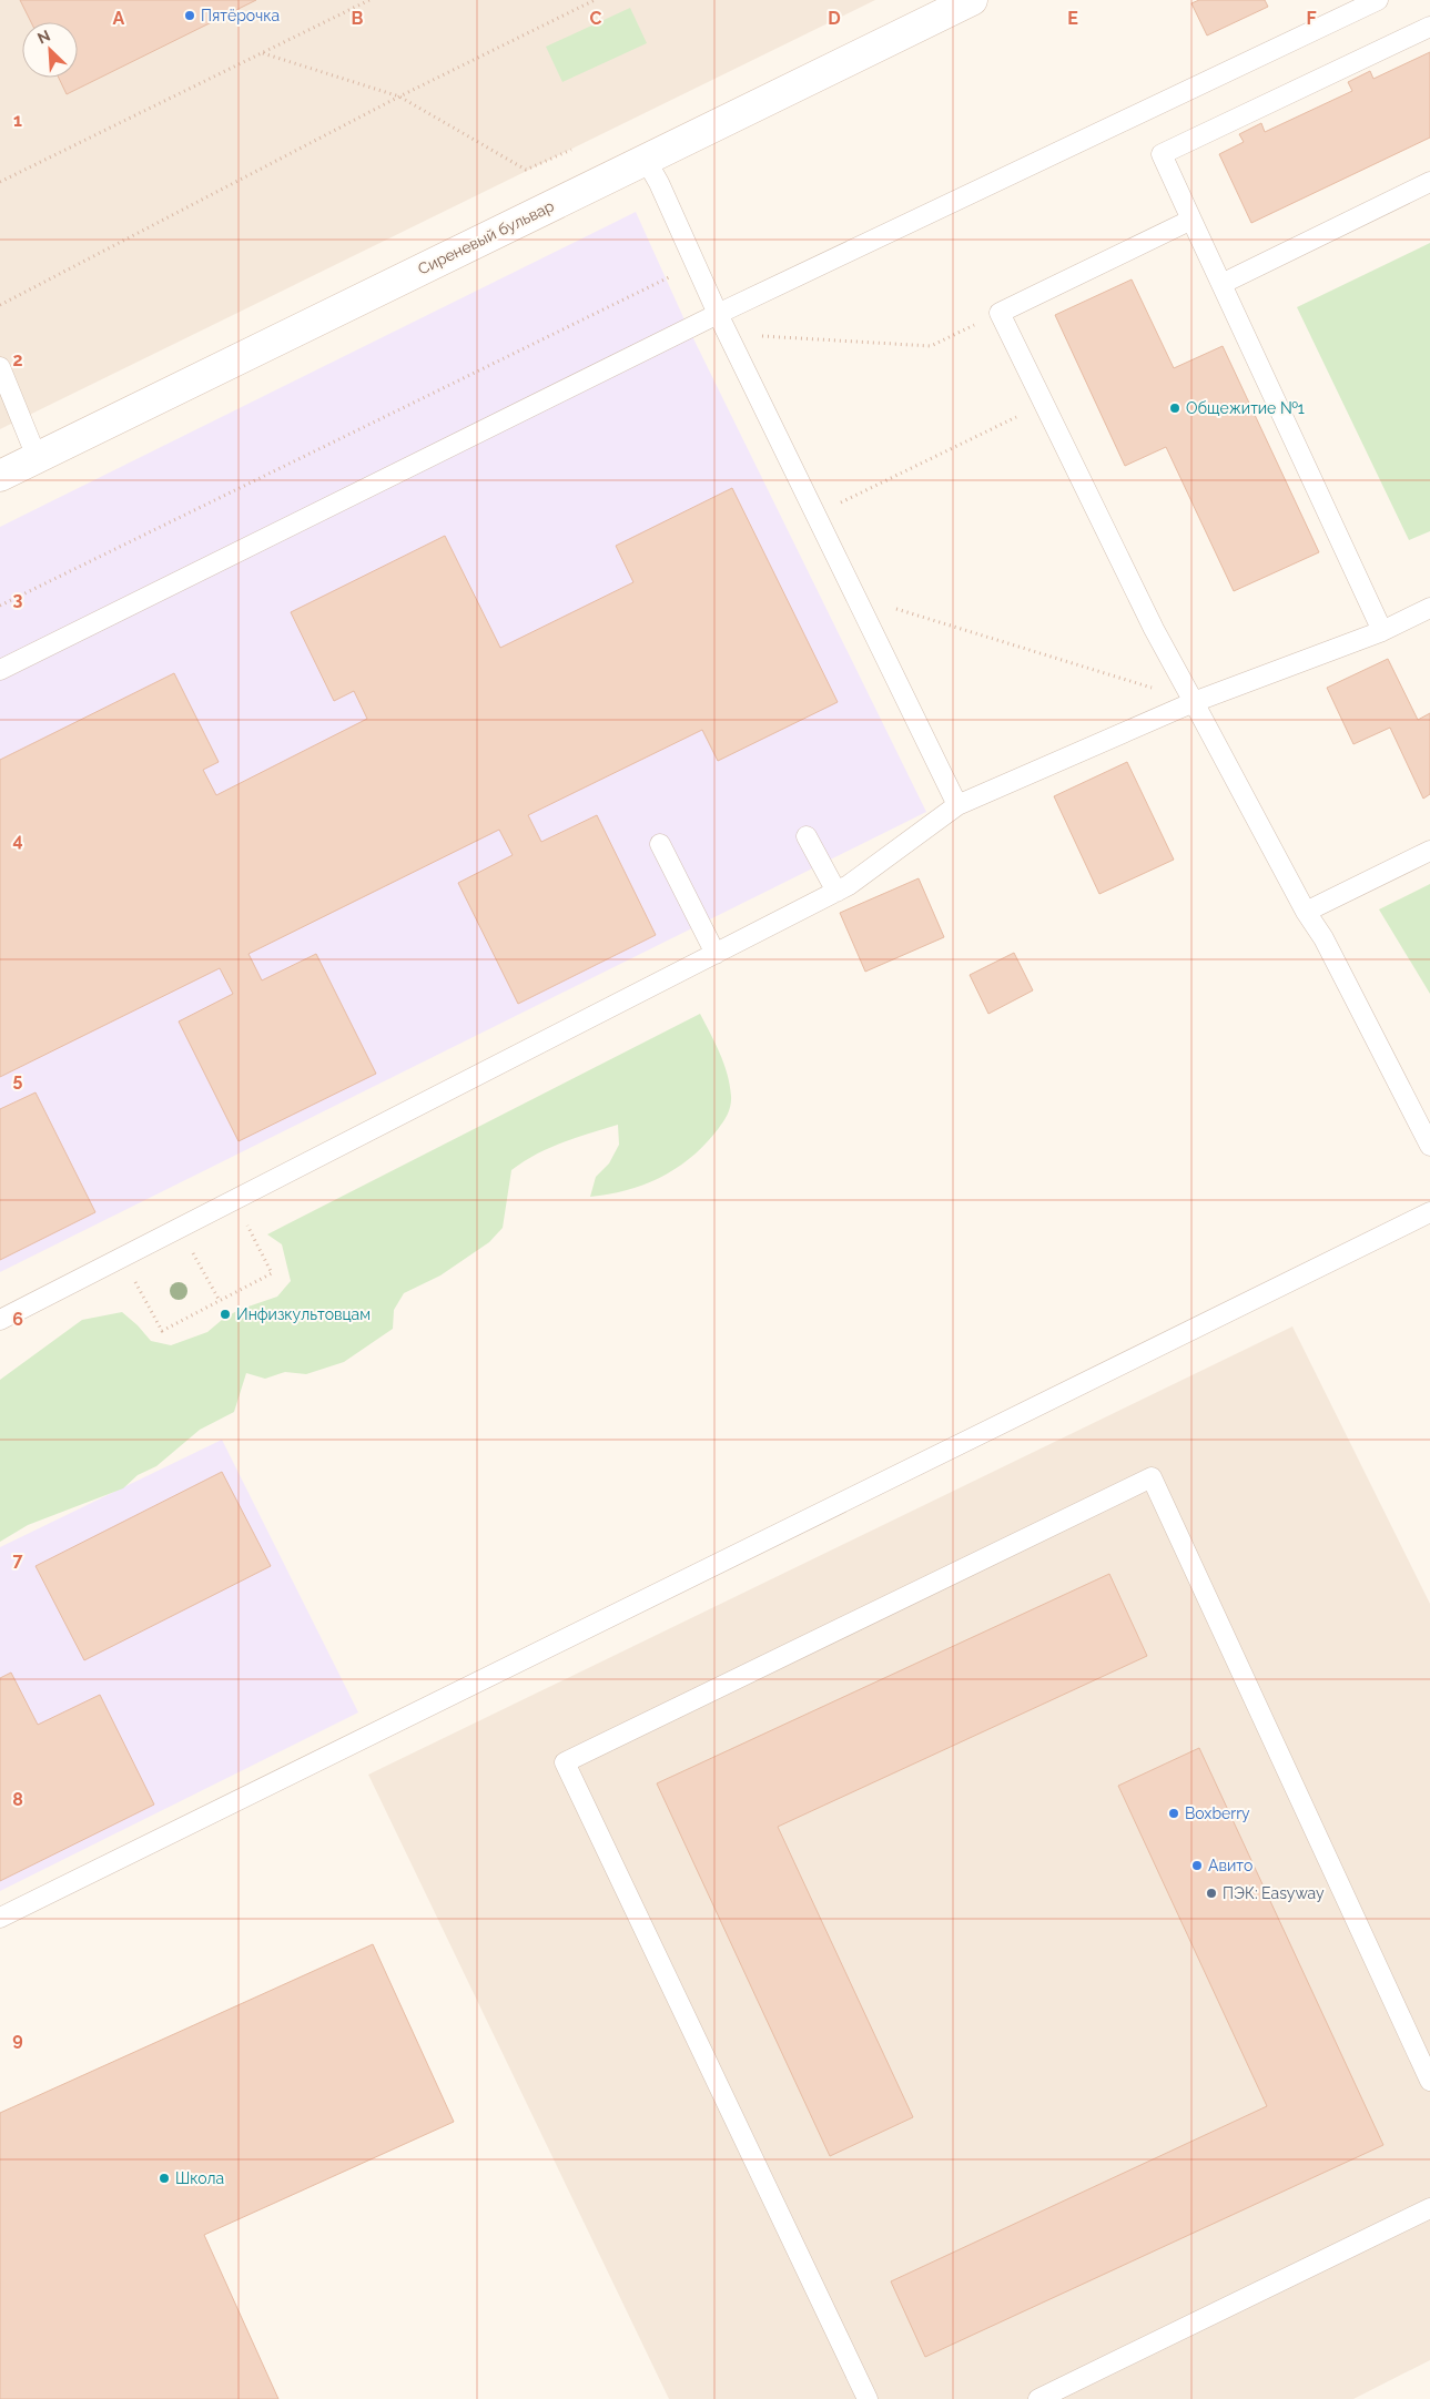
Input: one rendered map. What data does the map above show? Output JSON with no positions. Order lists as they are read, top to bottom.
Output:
{
  "streets": {
    "main road": ["Сиреневый бульвар"]
  },
  "places": [
    "Пятёрочка",
    "Общежитие №1",
    "Инфизкультовцам",
    "Boxberry",
    "Авито",
    "ПЭК: Easyway",
    "Школа"
  ],
  "north": "top left",
  "grid": {
    "columns": [
      "A",
      "B",
      "C",
      "D",
      "E",
      "F"
    ],
    "rows": [
      "1",
      "2",
      "3",
      "4",
      "5",
      "6",
      "7",
      "8",
      "9"
    ]
  }
}
